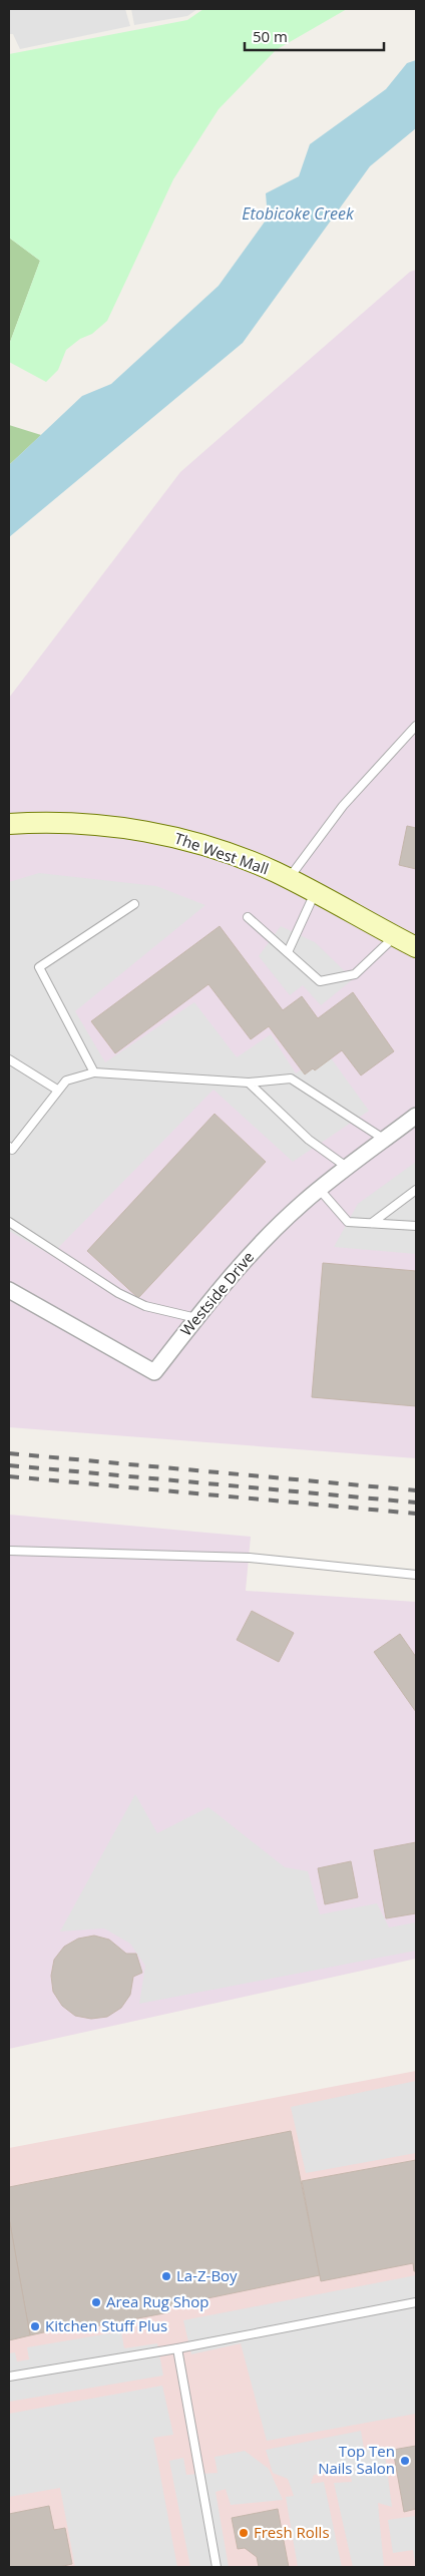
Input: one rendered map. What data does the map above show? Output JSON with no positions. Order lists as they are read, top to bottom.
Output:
{
  "streets": {
    "main road": ["The West Mall"],
    "street": ["Westside Drive"]
  },
  "water": ["Etobicoke Creek"],
  "places": [
    "La-Z-Boy",
    "Area Rug Shop",
    "Kitchen Stuff Plus",
    "Top Ten Nails Salon",
    "Fresh Rolls"
  ],
  "scale_bar": "50 m"
}
